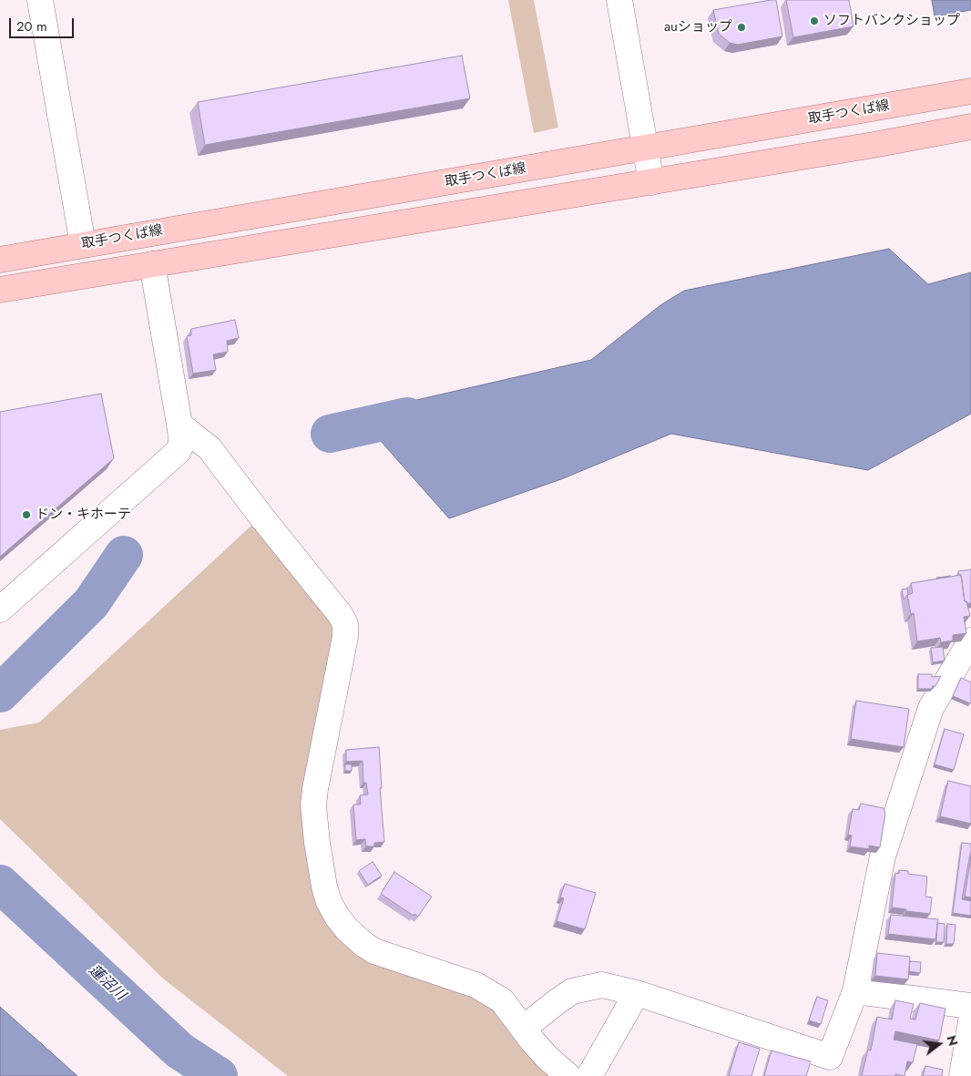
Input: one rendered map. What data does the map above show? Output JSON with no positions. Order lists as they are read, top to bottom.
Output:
{
  "streets": {
    "main road": ["取手つくば線"]
  },
  "water": ["蓮沼川"],
  "places": ["ソフトバンクショップ", "auショップ", "ドン・キホーテ"],
  "scale_bar": "20 m",
  "north": "right"
}
